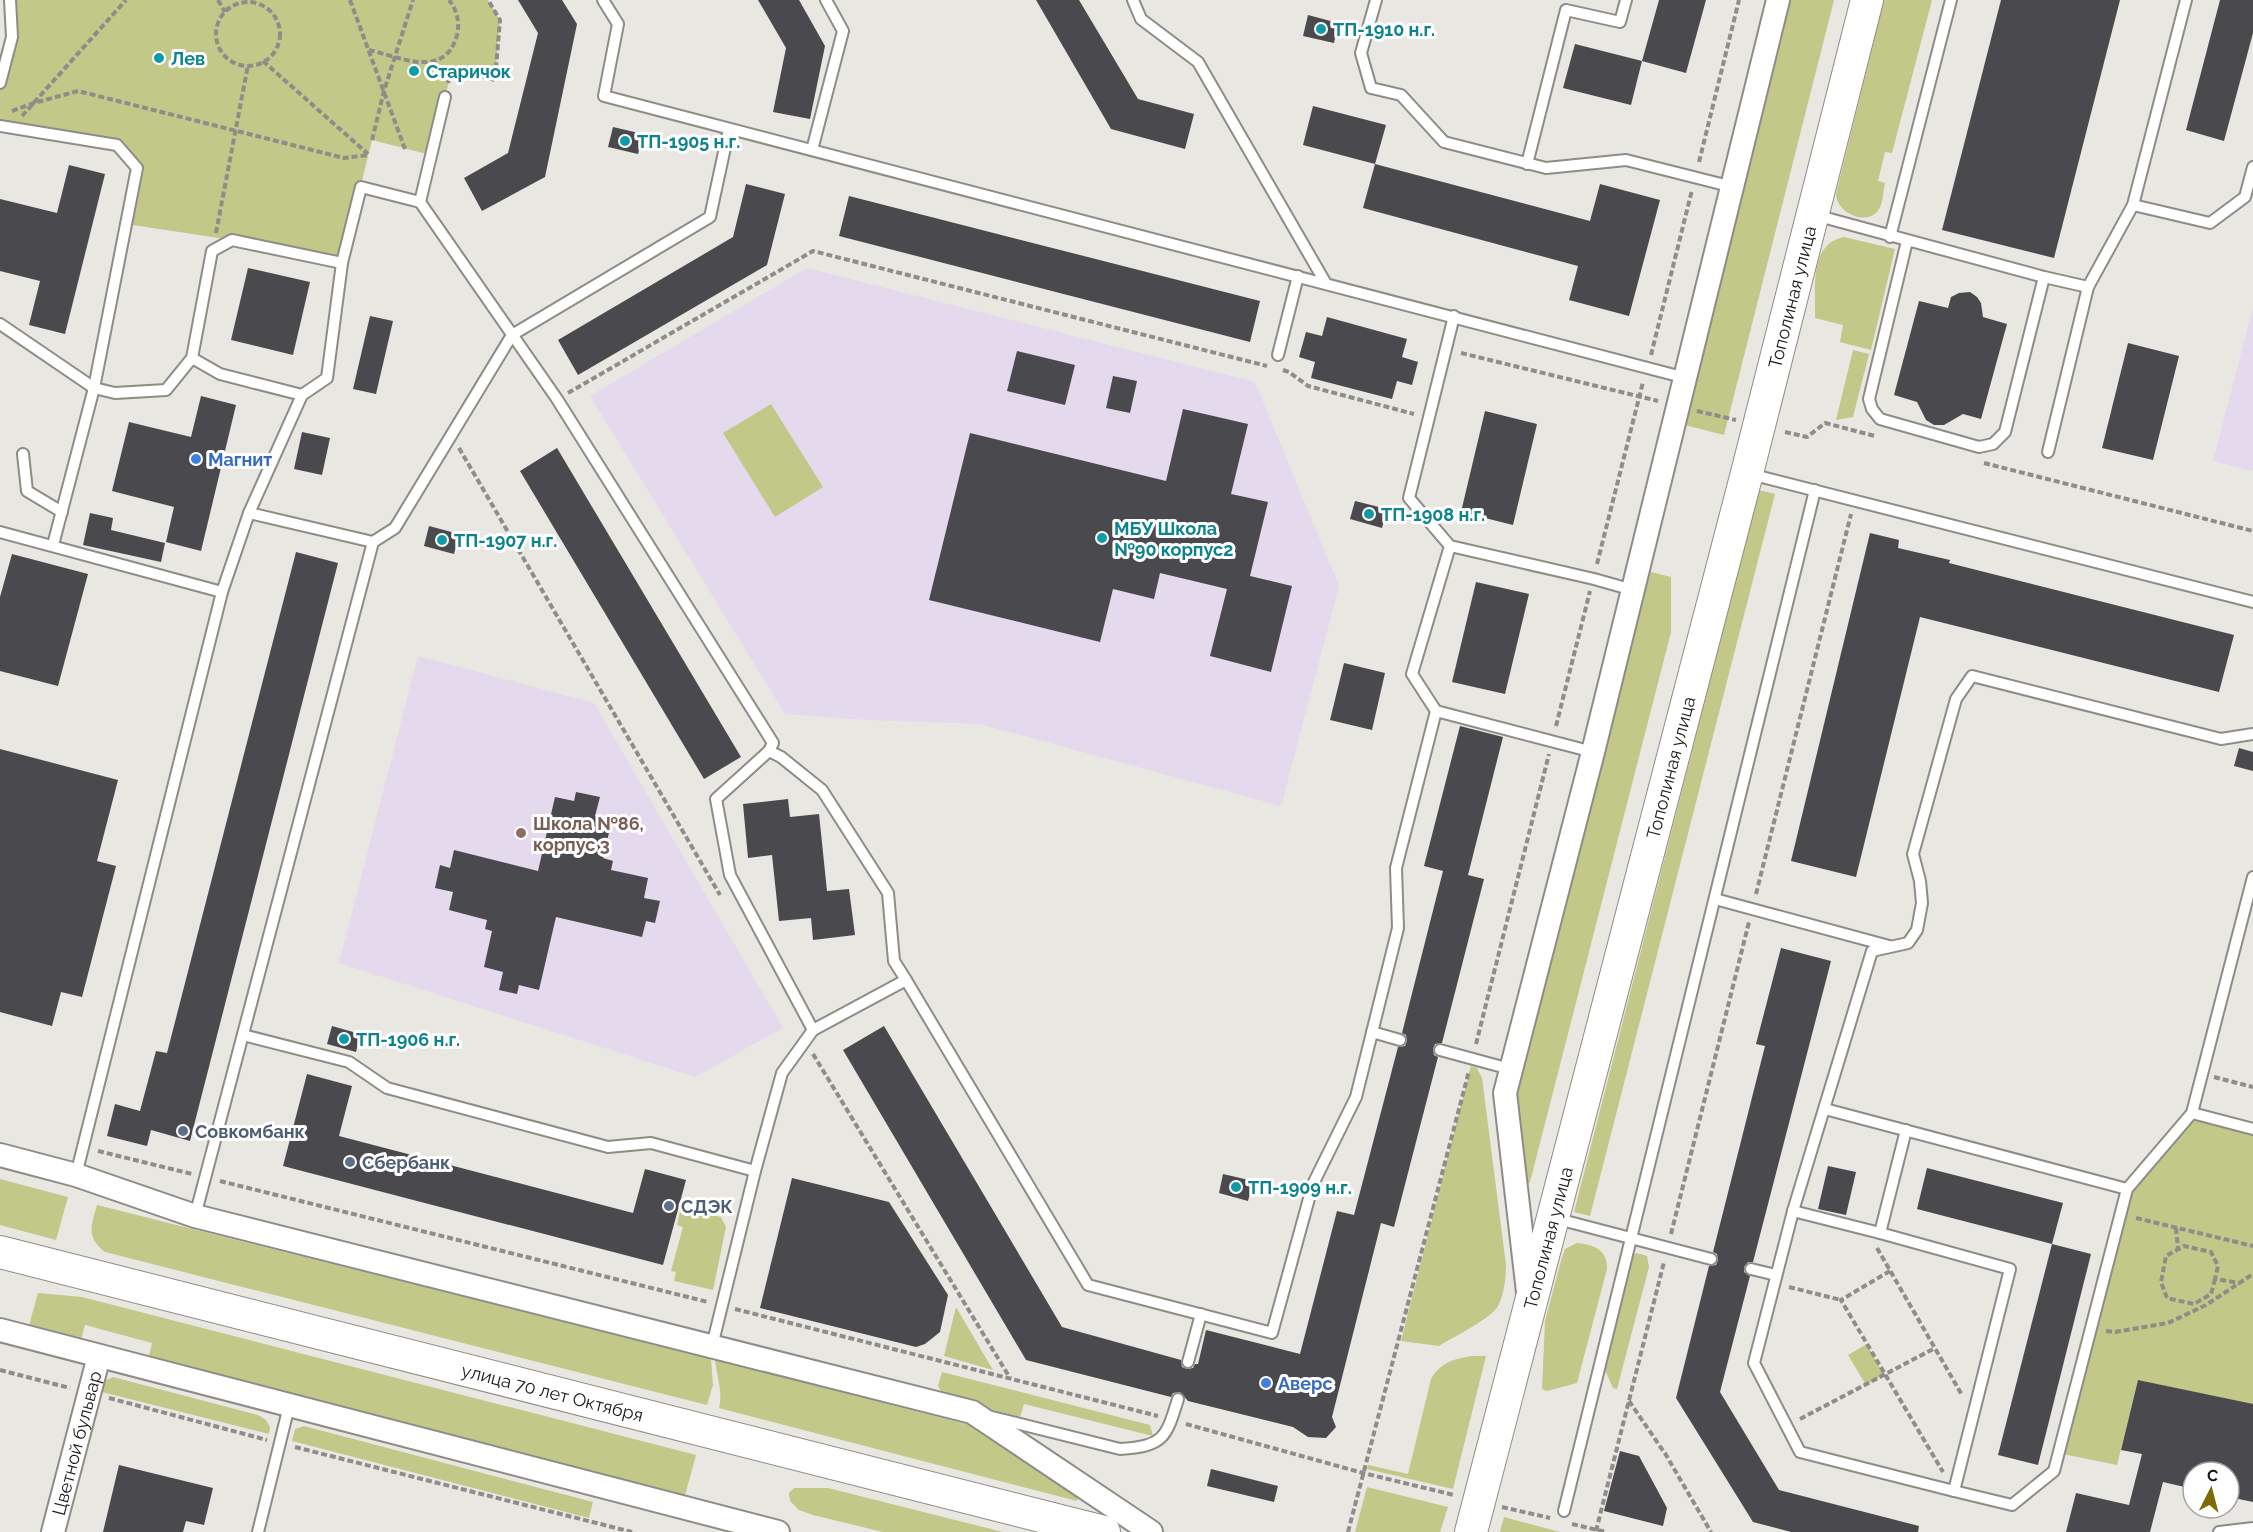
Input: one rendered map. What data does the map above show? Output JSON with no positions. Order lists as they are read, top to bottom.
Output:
{
  "streets": {
    "main road": ["Тополиная улица", "улица 70 лет Октября"],
    "street": ["Цветной бульвар"]
  },
  "places": [
    "ТП-1910 н.г.",
    "Лев",
    "Старичок",
    "ТП-1905 н.г.",
    "Магнит",
    "ТП-1908 н.г.",
    "МБУ Школа №90 корпус2",
    "ТП-1907 н.г.",
    "Школа №86, корпус 3",
    "ТП-1906 н.г.",
    "Совкомбанк",
    "Сбербанк",
    "ТП-1909 н.г.",
    "СДЭК",
    "Аверс"
  ],
  "north": "top"
}
